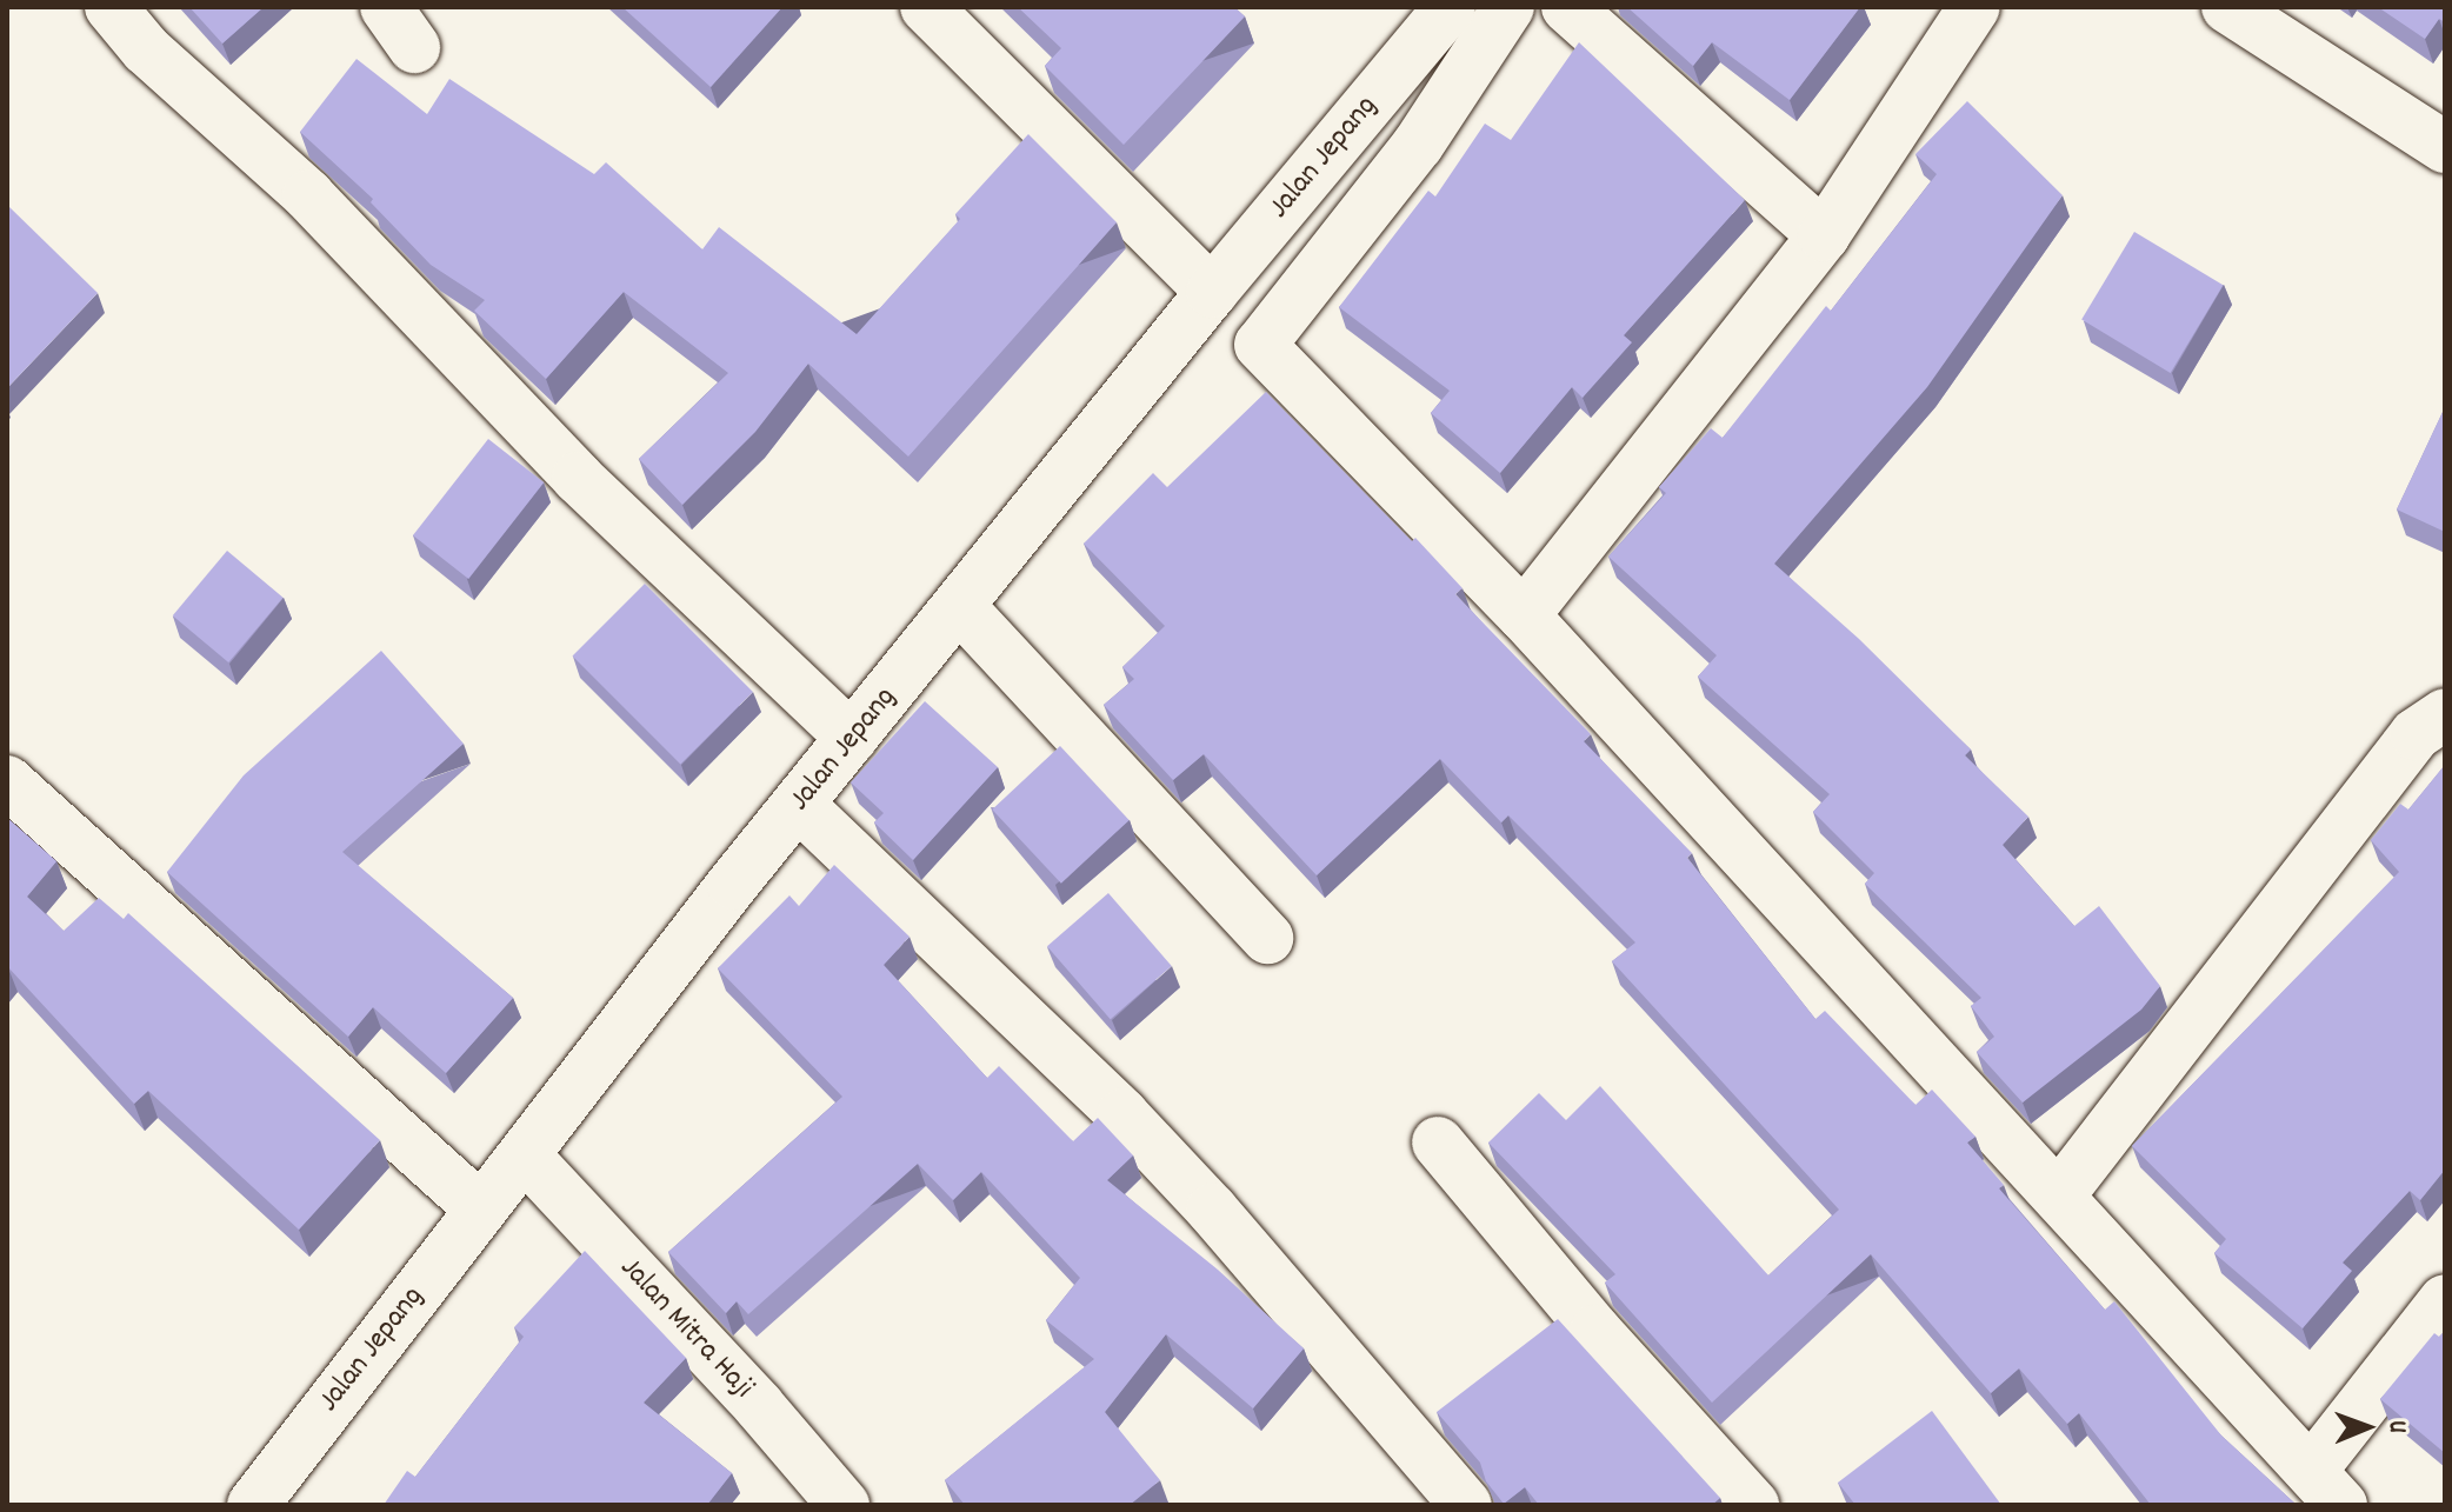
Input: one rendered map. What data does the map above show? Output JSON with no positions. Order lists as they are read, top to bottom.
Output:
{
  "streets": {
    "street": ["Jalan Jepang", "Jalan Mitra Haji"]
  },
  "crossings": [
    ["Jalan Jepang", "Jalan Mitra Haji"]
  ],
  "north": "right"
}
